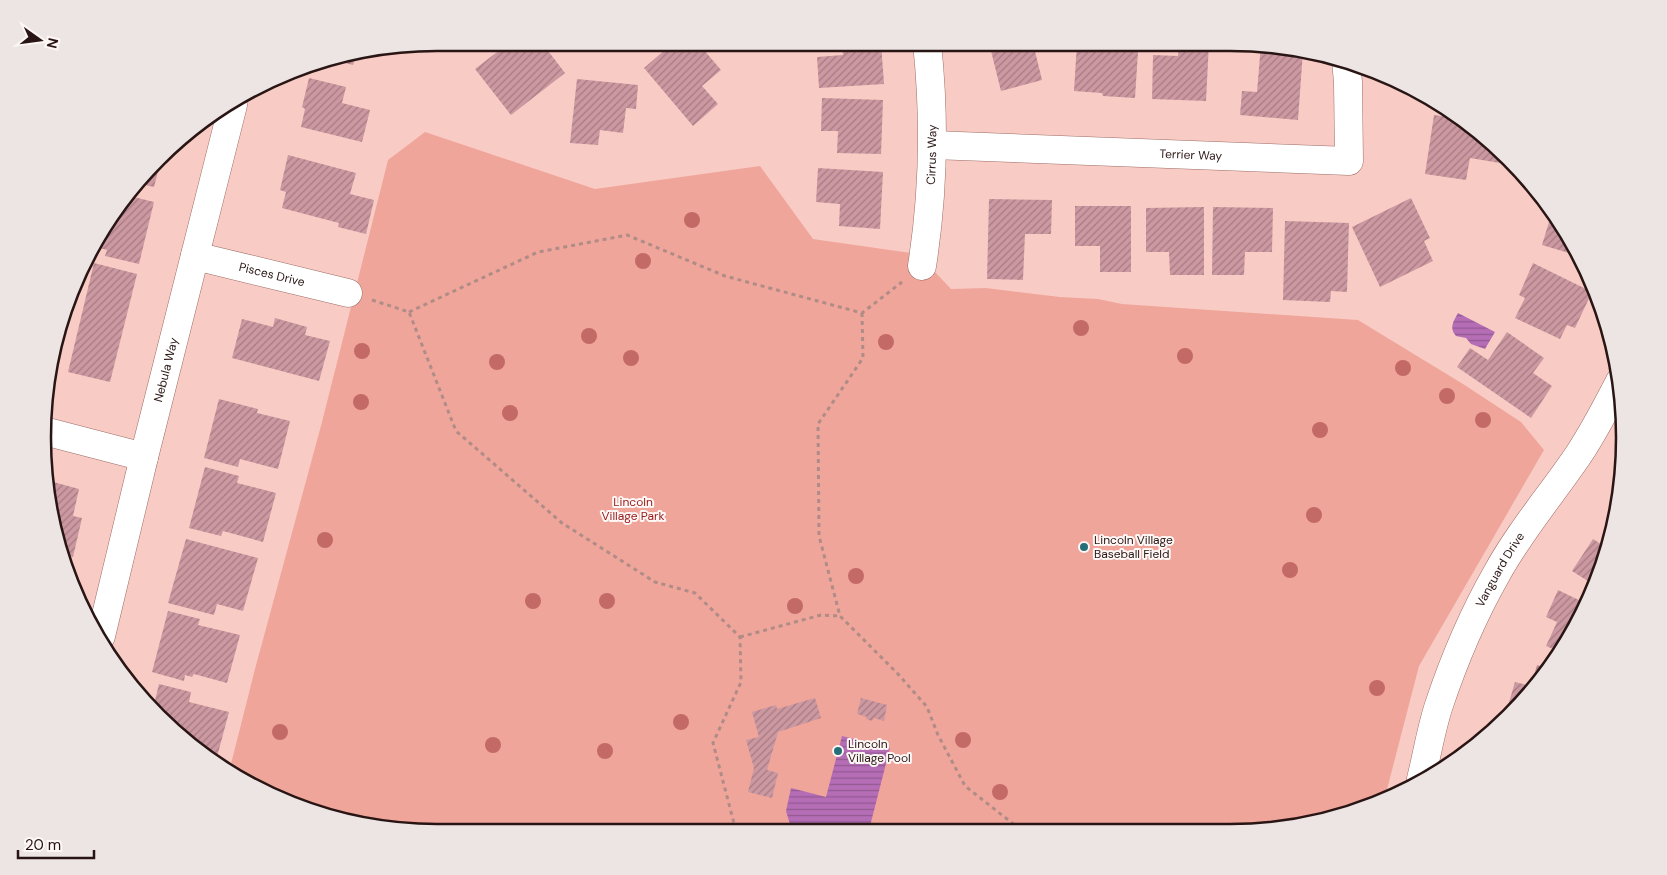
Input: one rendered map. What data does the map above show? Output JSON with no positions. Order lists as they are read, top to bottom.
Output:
{
  "streets": {
    "street": [
      "Cirrus Way",
      "Terrier Way",
      "Pisces Drive",
      "Nebula Way",
      "Vanguard Drive"
    ]
  },
  "crossings": [
    ["Cirrus Way", "Terrier Way"],
    ["Pisces Drive", "Nebula Way"]
  ],
  "parks": ["Lincoln Village Park"],
  "places": ["Lincoln Village Baseball Field", "Lincoln Village Pool"],
  "scale_bar": "20 m",
  "north": "right"
}
